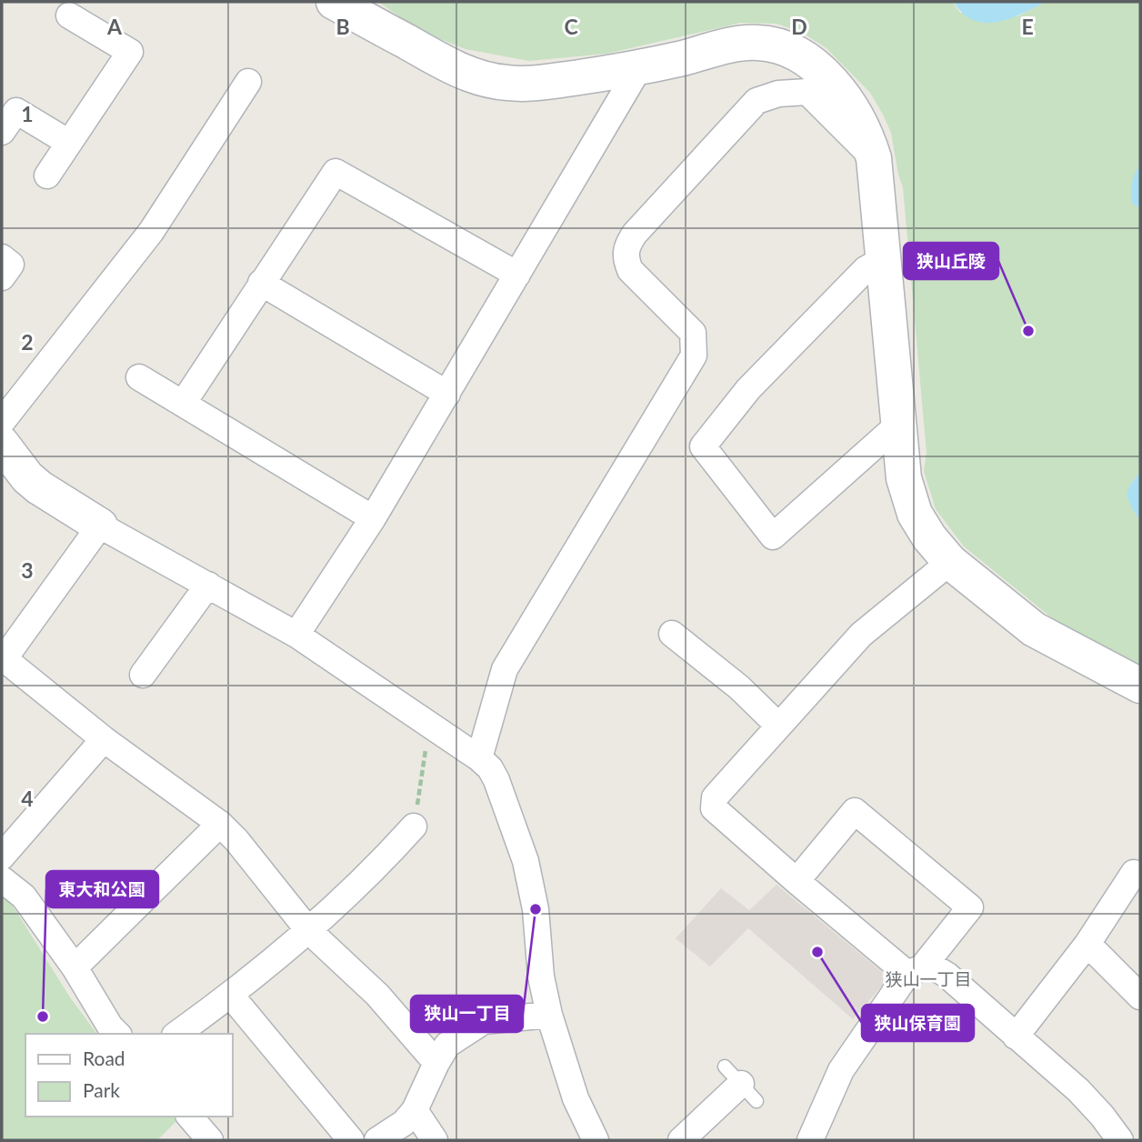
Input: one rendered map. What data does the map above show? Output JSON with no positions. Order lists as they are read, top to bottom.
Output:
{
  "districts": ["狭山一丁目"],
  "places": [
    "狭山丘陵",
    "狭山一丁目",
    "狭山保育園",
    "東大和公園"
  ],
  "legend": ["Road", "Park"],
  "grid": {
    "columns": [
      "A",
      "B",
      "C",
      "D",
      "E"
    ],
    "rows": [
      "1",
      "2",
      "3",
      "4"
    ]
  }
}
